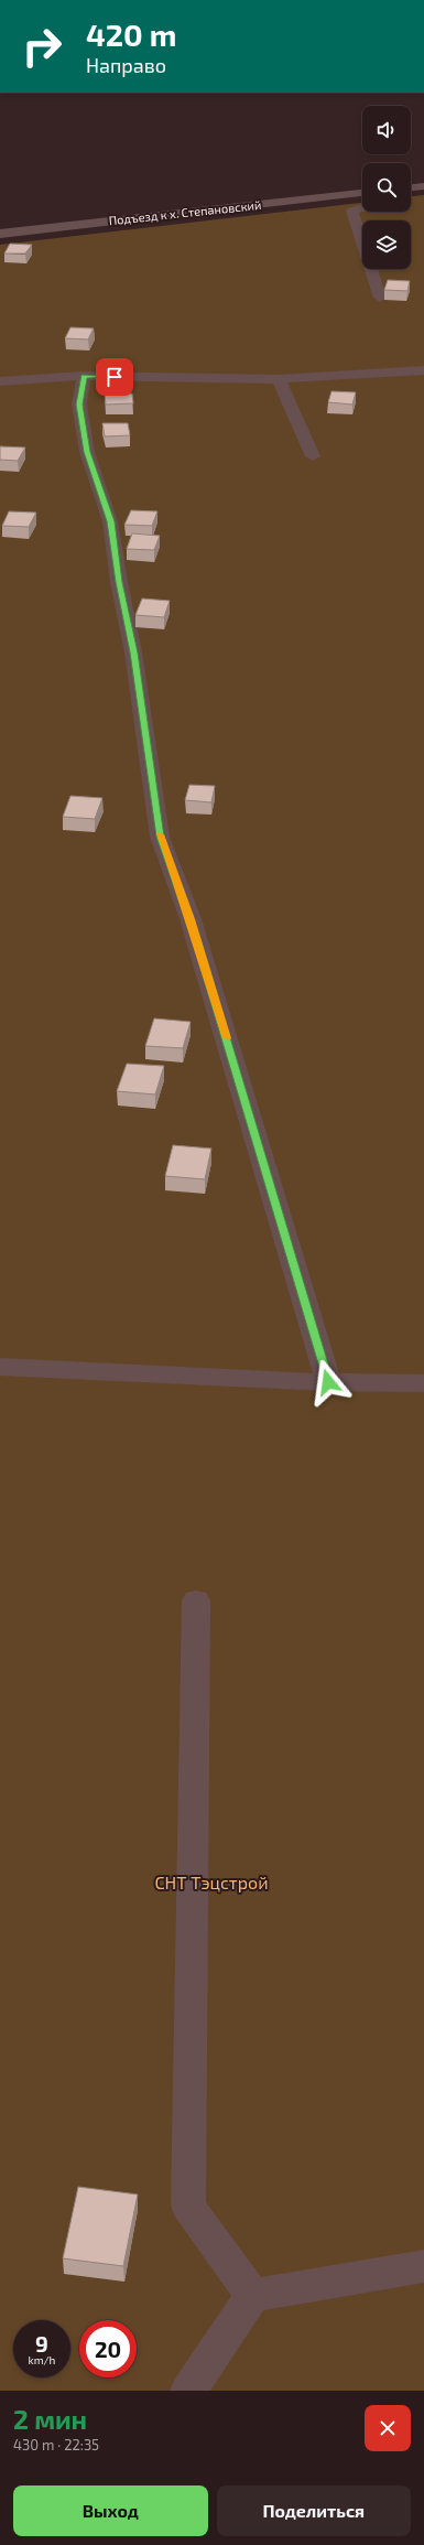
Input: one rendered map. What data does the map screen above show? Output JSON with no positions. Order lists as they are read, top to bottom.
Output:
{
  "streets": {
    "street": ["Подъезд к х. Степановский"]
  },
  "parks": ["СНТ Тэцстрой"],
  "page": {
    "turn": ["420 m", "Направо"],
    "speed": "9 km/h",
    "limit": "20",
    "heading": ["2 мин", "430 m · 22:35"],
    "buttons": ["Выход", "Поделиться"]
  }
}
